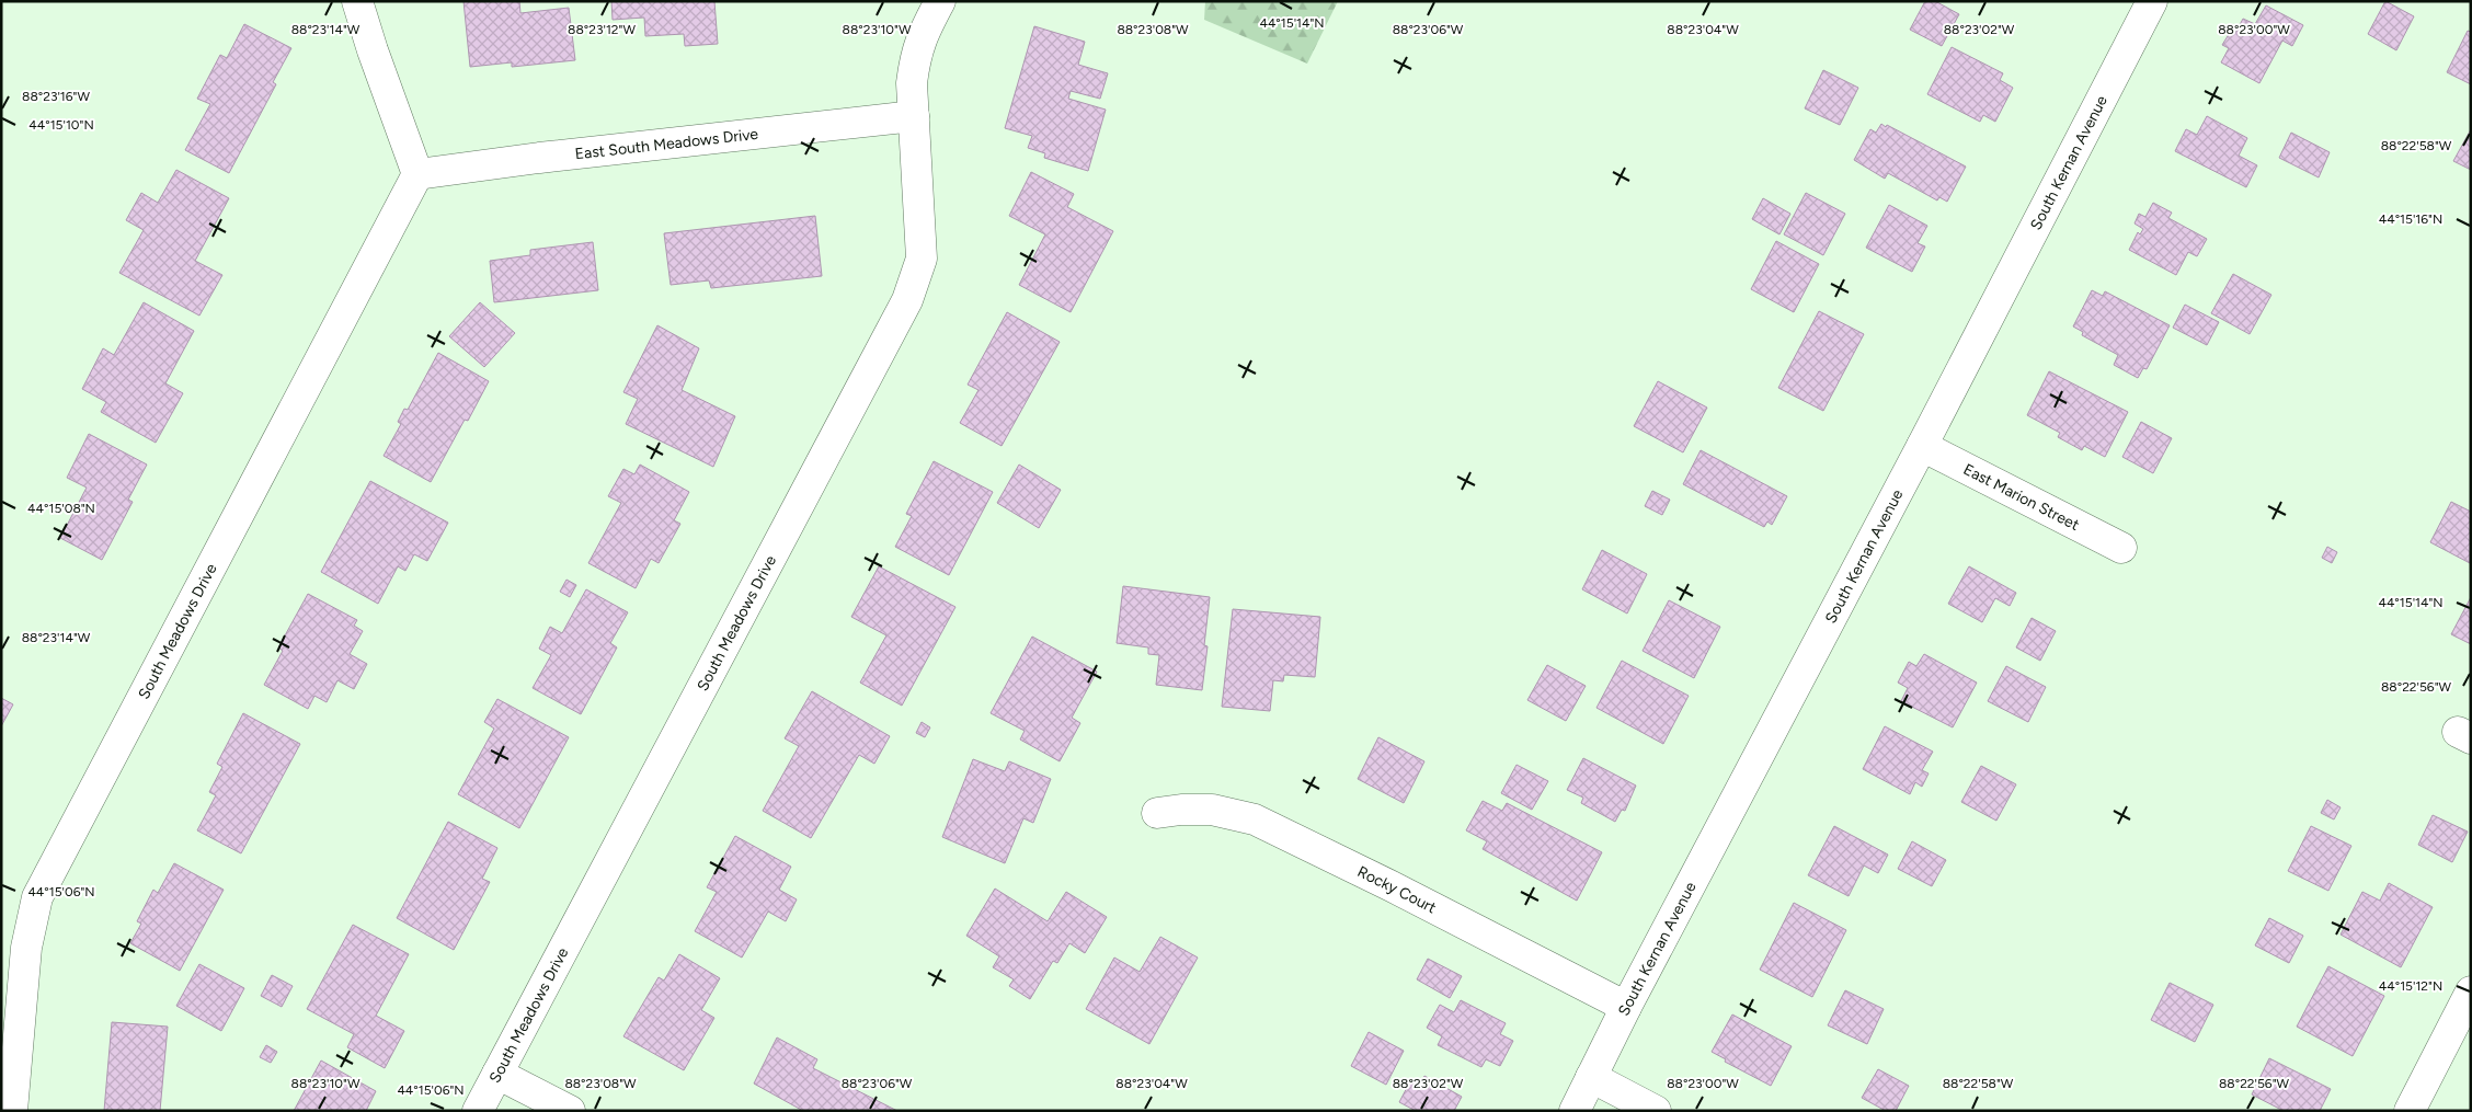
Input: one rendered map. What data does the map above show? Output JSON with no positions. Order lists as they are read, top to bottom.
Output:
{
  "streets": {
    "street": [
      "East South Meadows Drive",
      "South Kernan Avenue",
      "East Marion Street",
      "South Meadows Drive",
      "Rocky Court"
    ]
  },
  "crossings": [
    ["East South Meadows Drive", "South Meadows Drive"],
    ["South Kernan Avenue", "East Marion Street"],
    ["South Kernan Avenue", "Rocky Court"]
  ],
  "coordinates": [
    "44°15'14\"N",
    "88°23'14\"W",
    "88°23'12\"W",
    "88°23'10\"W",
    "88°23'08\"W",
    "88°23'06\"W",
    "88°23'04\"W",
    "88°23'02\"W",
    "88°23'00\"W",
    "88°23'16\"W",
    "44°15'10\"N",
    "88°22'58\"W",
    "44°15'16\"N",
    "44°15'08\"N",
    "88°22'56\"W",
    "44°15'06\"N",
    "44°15'12\"N"
  ]
}
